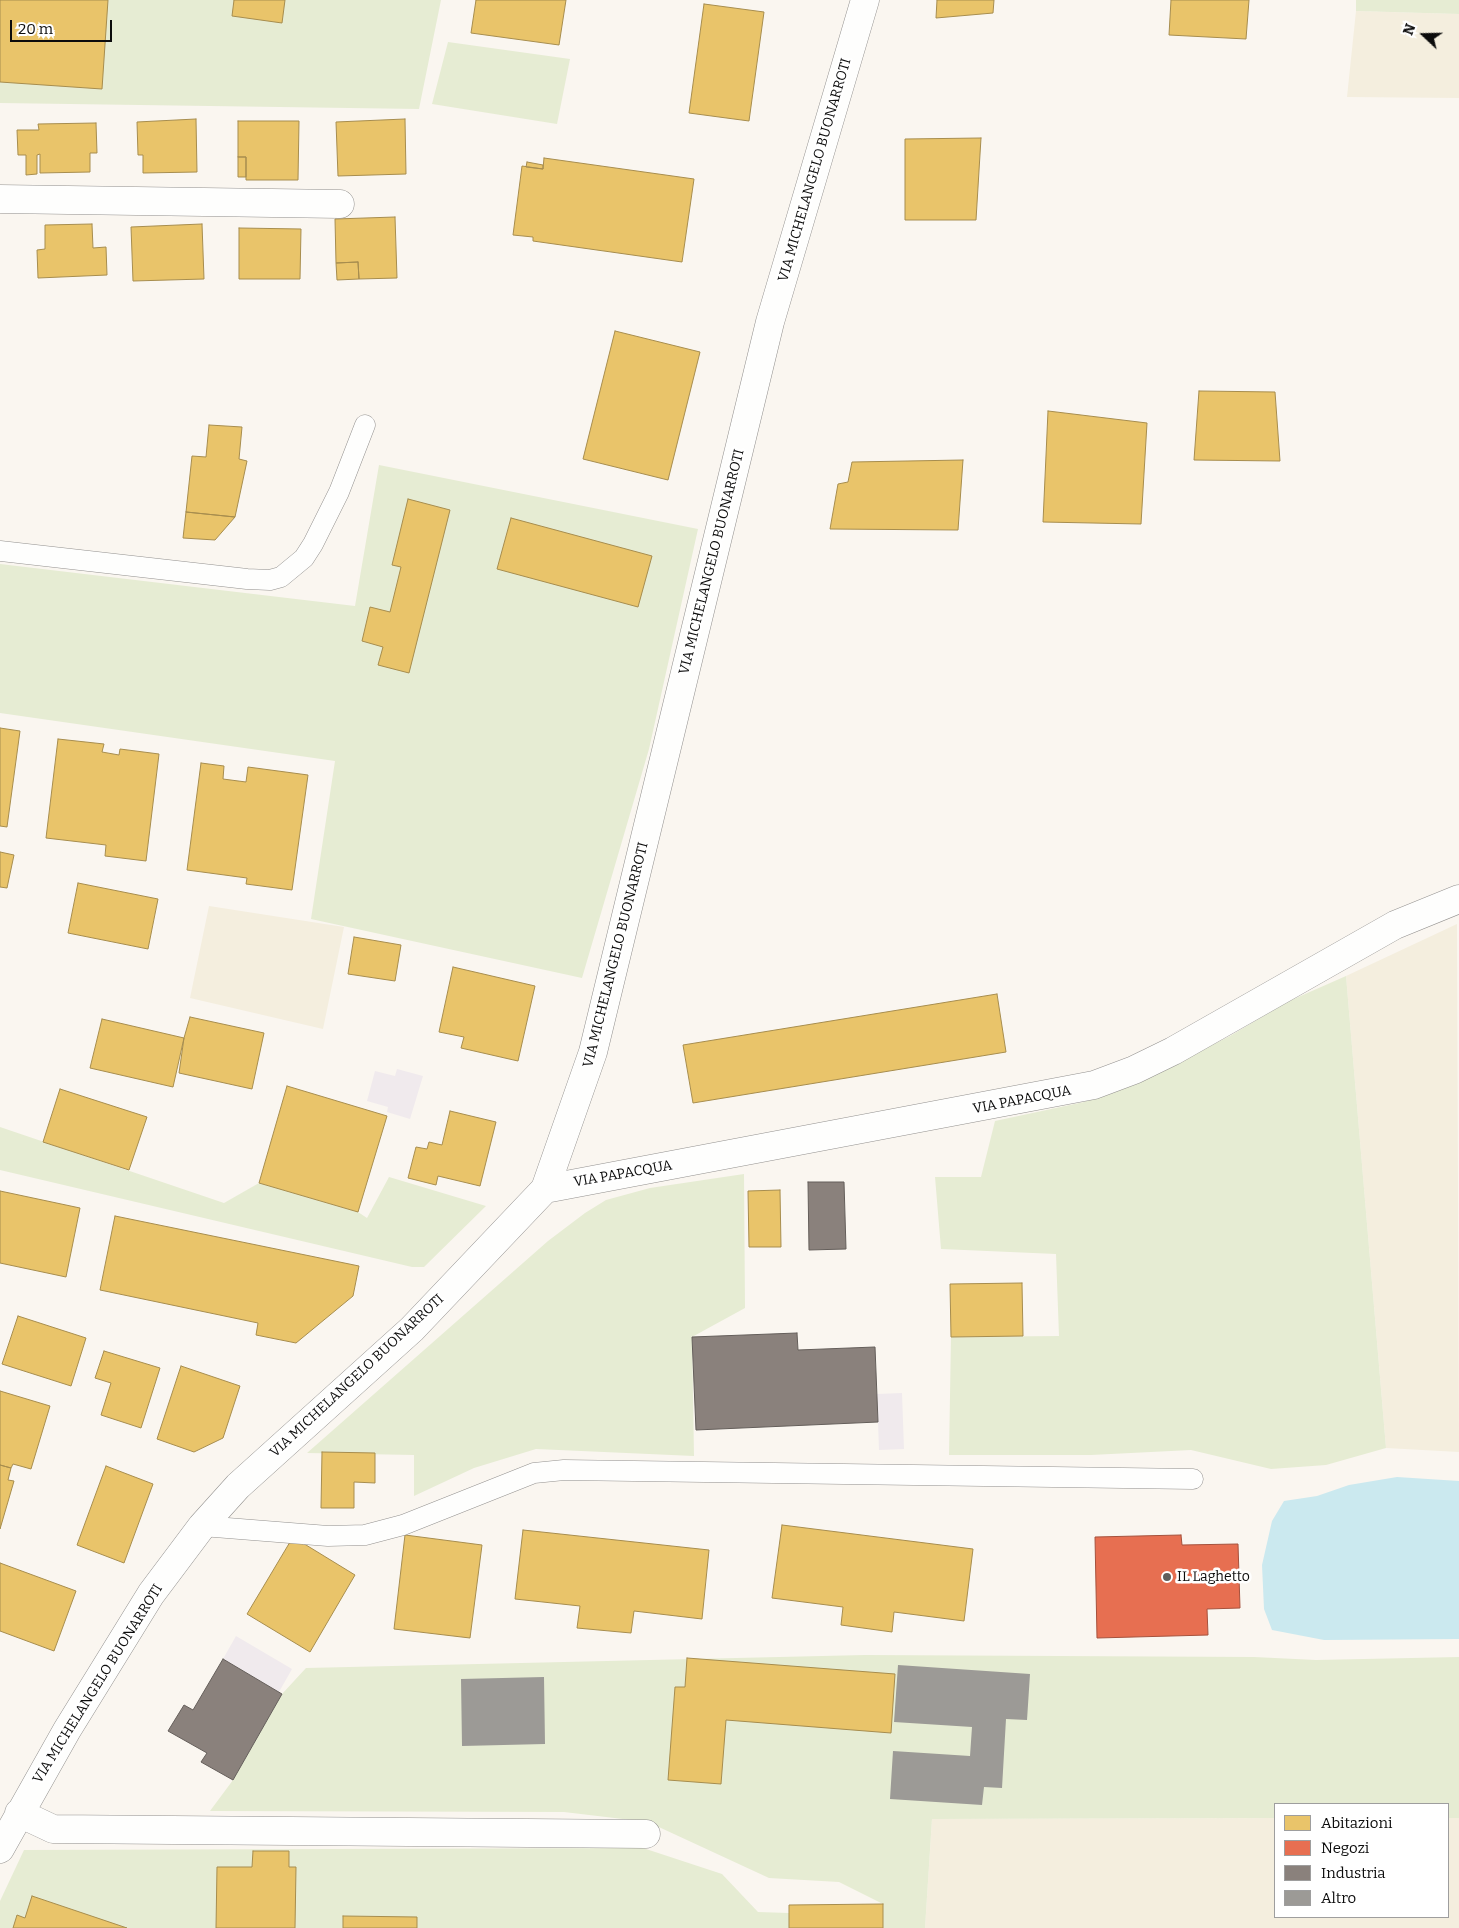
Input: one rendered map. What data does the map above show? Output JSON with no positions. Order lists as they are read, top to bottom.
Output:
{
  "streets": {
    "street": ["VIA MICHELANGELO BUONARROTI", "VIA PAPACQUA"]
  },
  "crossings": [
    ["VIA MICHELANGELO BUONARROTI", "VIA PAPACQUA"]
  ],
  "places": ["IL Laghetto"],
  "legend": [
    "Abitazioni",
    "Negozi",
    "Industria",
    "Altro"
  ],
  "scale_bar": "20 m",
  "north": "left"
}
